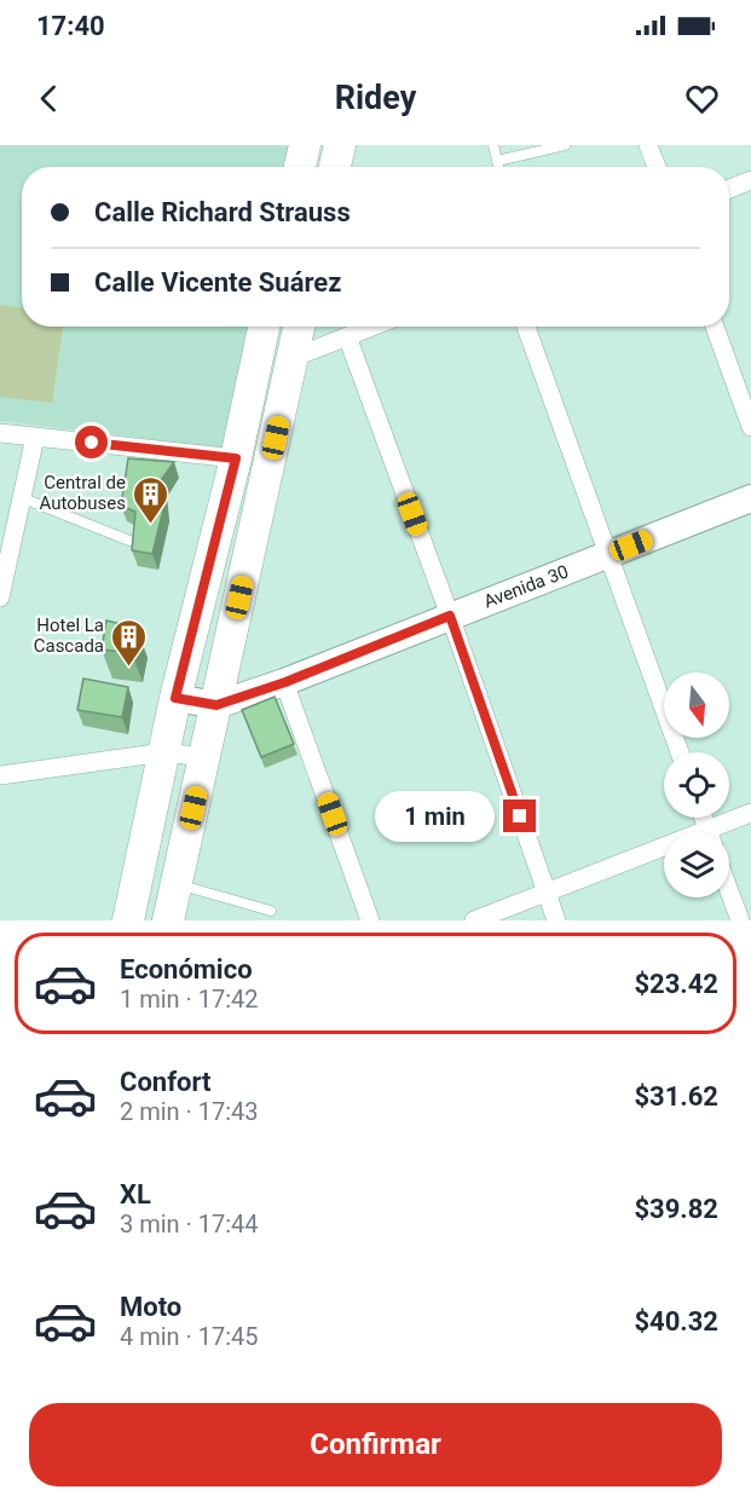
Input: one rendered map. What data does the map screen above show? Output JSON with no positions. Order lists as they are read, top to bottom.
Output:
{
  "streets": {
    "street": ["Avenida 30"]
  },
  "places": {
    "building": ["Central de Autobuses", "Hotel La Cascada"]
  },
  "north": "bottom",
  "page": {
    "status": "17:40",
    "header": "Ridey",
    "banner": ["Calle Richard Strauss", "Calle Vicente Suárez"],
    "bubble": "1 min",
    "list": [
      {
        "name": "Económico",
        "note": "1 min · 17:42",
        "value": "$23.42"
      },
      {
        "name": "Confort",
        "note": "2 min · 17:43",
        "value": "$31.62"
      },
      {
        "name": "XL",
        "note": "3 min · 17:44",
        "value": "$39.82"
      },
      {
        "name": "Moto",
        "note": "4 min · 17:45",
        "value": "$40.32"
      }
    ],
    "buttons": "Confirmar"
  }
}
